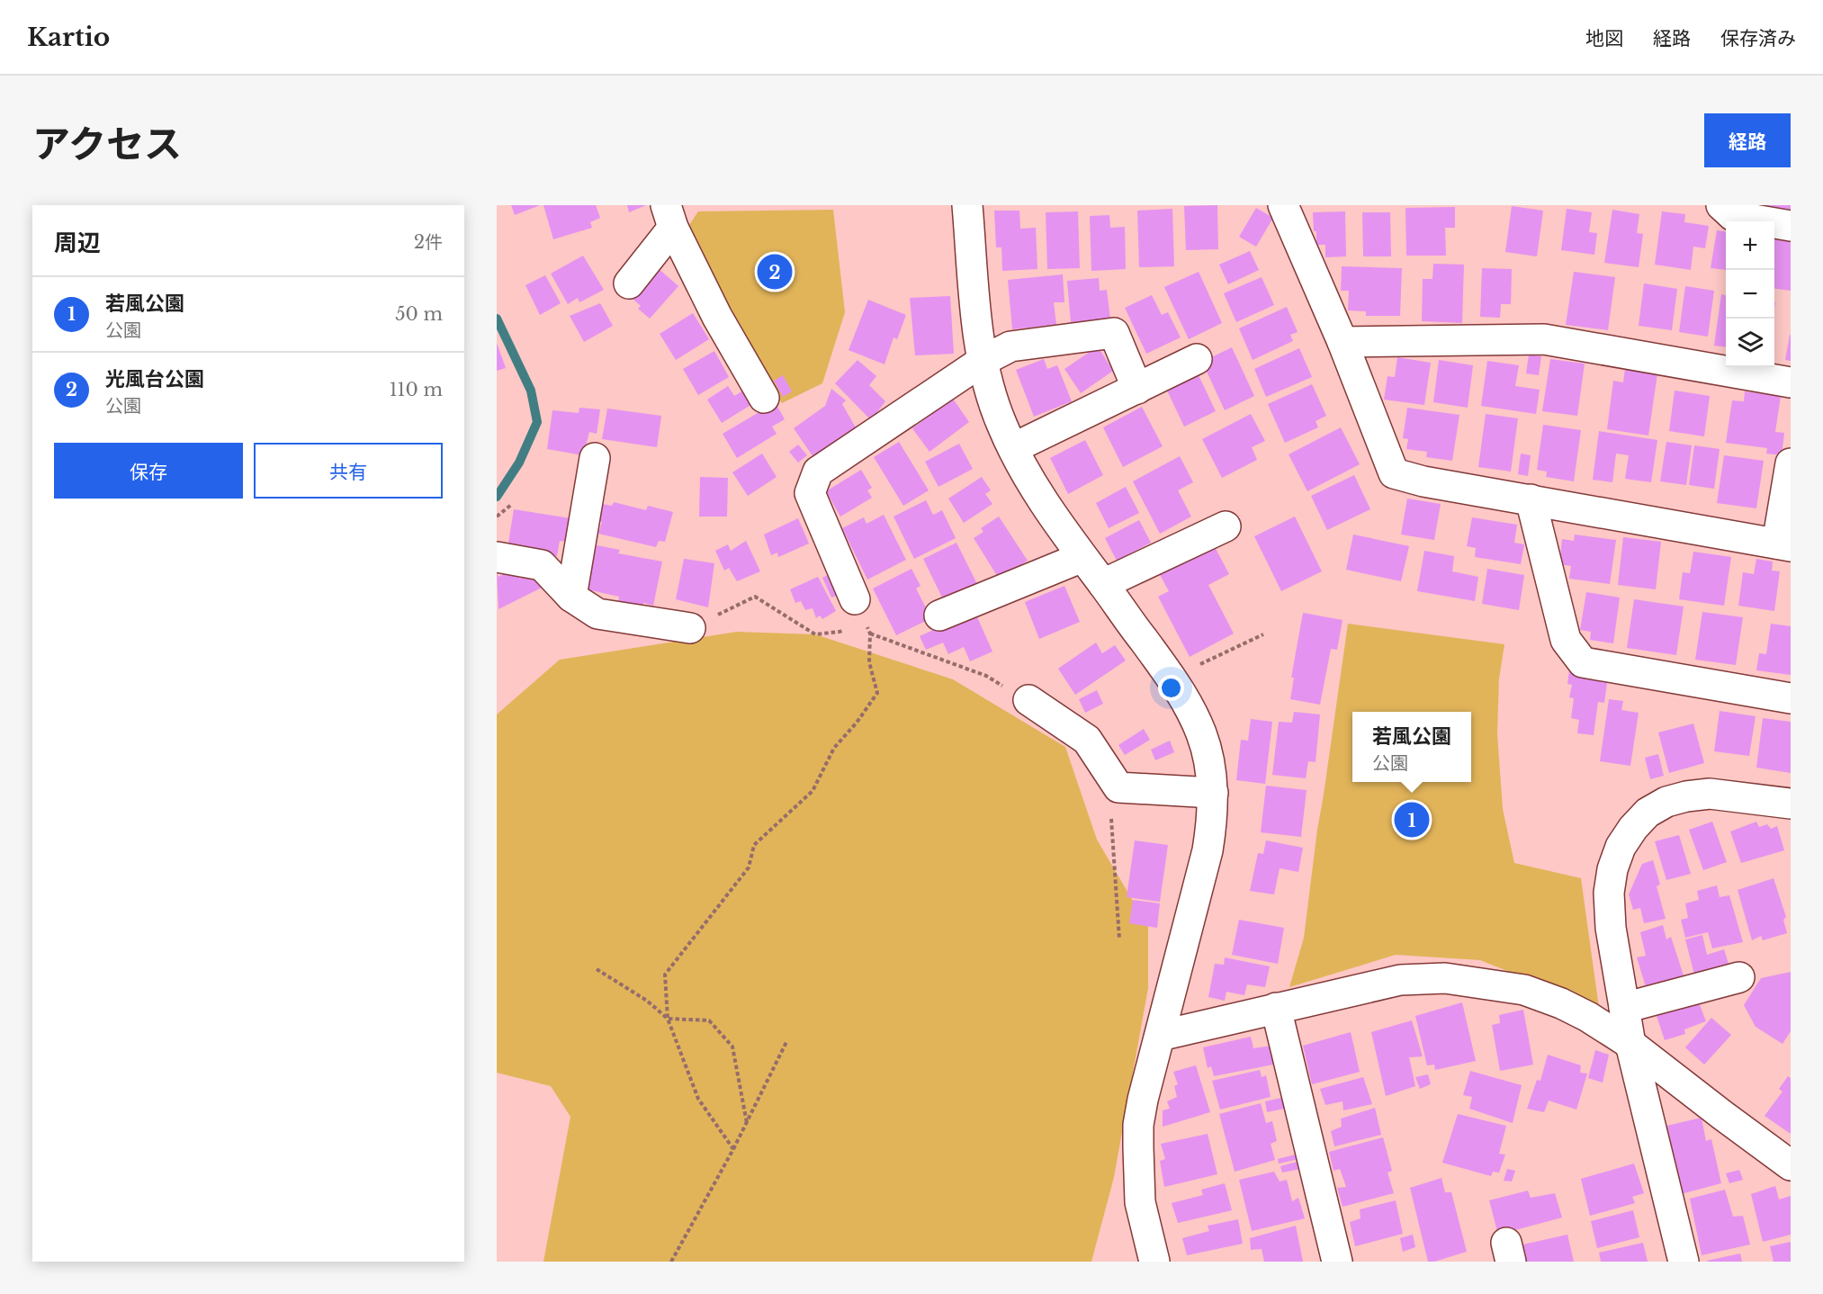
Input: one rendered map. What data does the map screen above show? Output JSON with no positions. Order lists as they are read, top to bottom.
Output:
{
  "page": {
    "header": "Kartio",
    "nav": ["地図", "経路", "保存済み"],
    "title": "アクセス",
    "buttons": [
      "経路",
      ["保存", "共有"]
    ],
    "heading": ["周辺", "2件"],
    "map_buttons": ["+", "−"],
    "pins": ["2", "1"],
    "list": [
      {
        "mark": "1",
        "name": "若風公園",
        "note": "公園",
        "value": "50 m"
      },
      {
        "mark": "2",
        "name": "光風台公園",
        "note": "公園",
        "value": "110 m"
      }
    ],
    "popup": ["若風公園", "公園"]
  }
}
